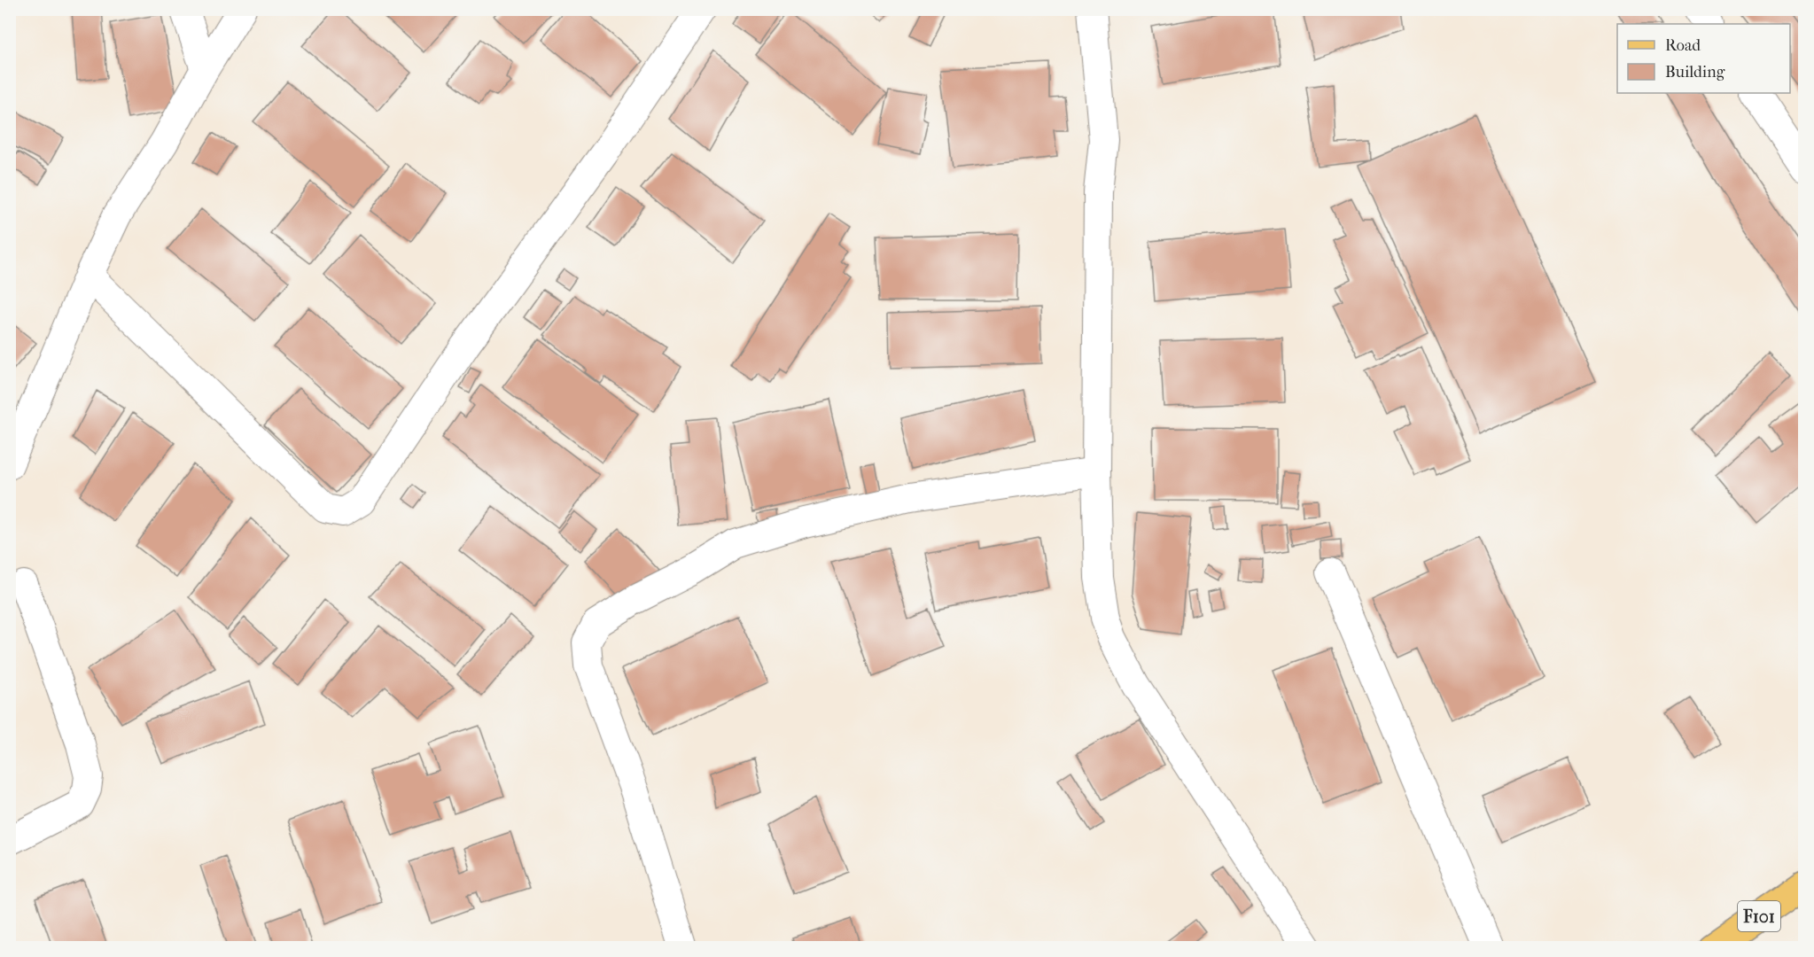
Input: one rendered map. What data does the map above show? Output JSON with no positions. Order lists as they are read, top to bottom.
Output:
{
  "streets": {
    "main road": ["F101"]
  },
  "legend": ["Road", "Building"]
}
